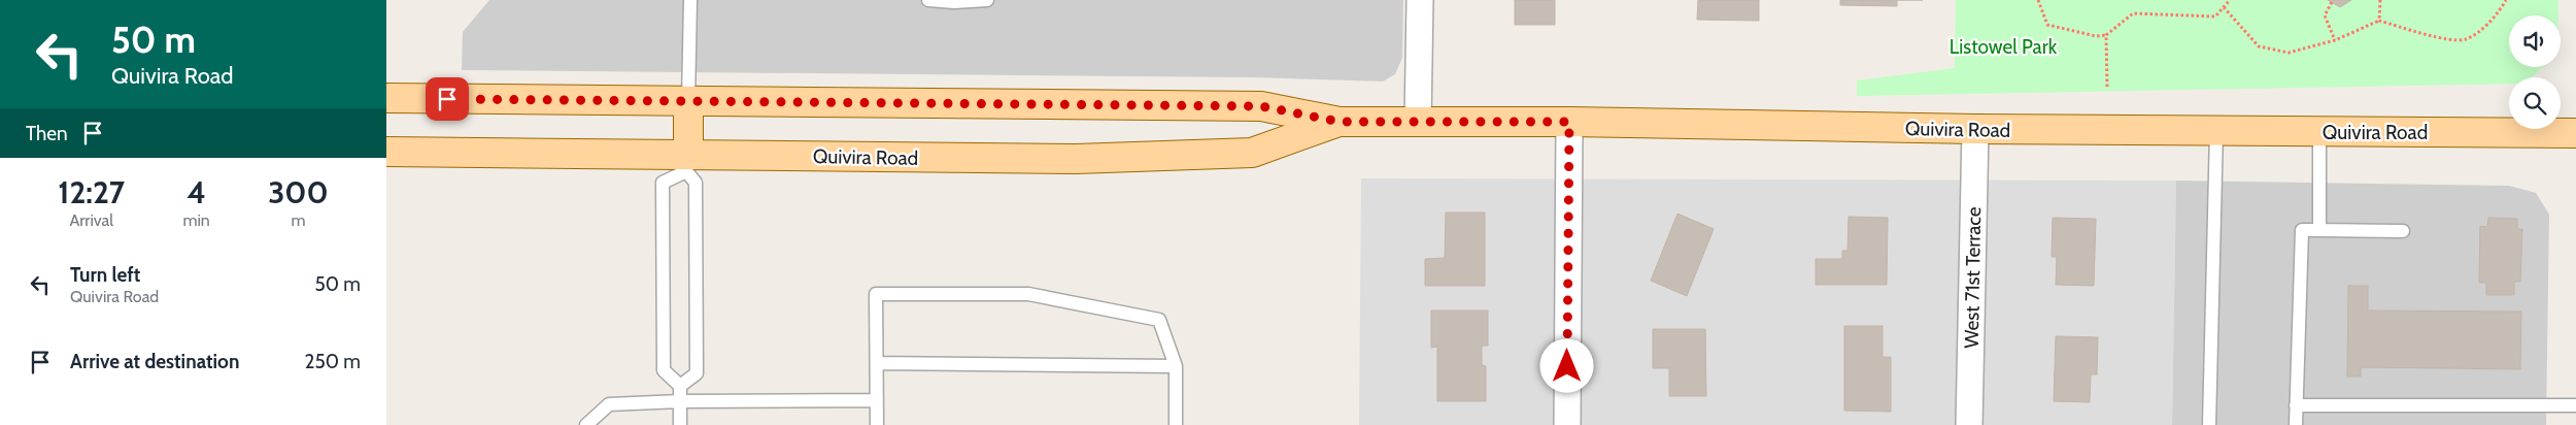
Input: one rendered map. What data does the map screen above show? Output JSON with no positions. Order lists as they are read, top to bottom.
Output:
{
  "streets": {
    "main road": ["Quivira Road"],
    "street": ["West 71st Terrace"]
  },
  "crossings": [
    ["Quivira Road", "West 71st Terrace"]
  ],
  "parks": ["Listowel Park"],
  "page": {
    "turn": ["50 m", "Quivira Road"],
    "then": "Then",
    "eta": [
      "12:27",
      "Arrival",
      "4",
      "min",
      "300",
      "m"
    ],
    "list": [
      {
        "name": "Turn left",
        "note": "Quivira Road",
        "value": "50 m"
      },
      {
        "name": "Arrive at destination",
        "value": "250 m"
      }
    ]
  }
}
